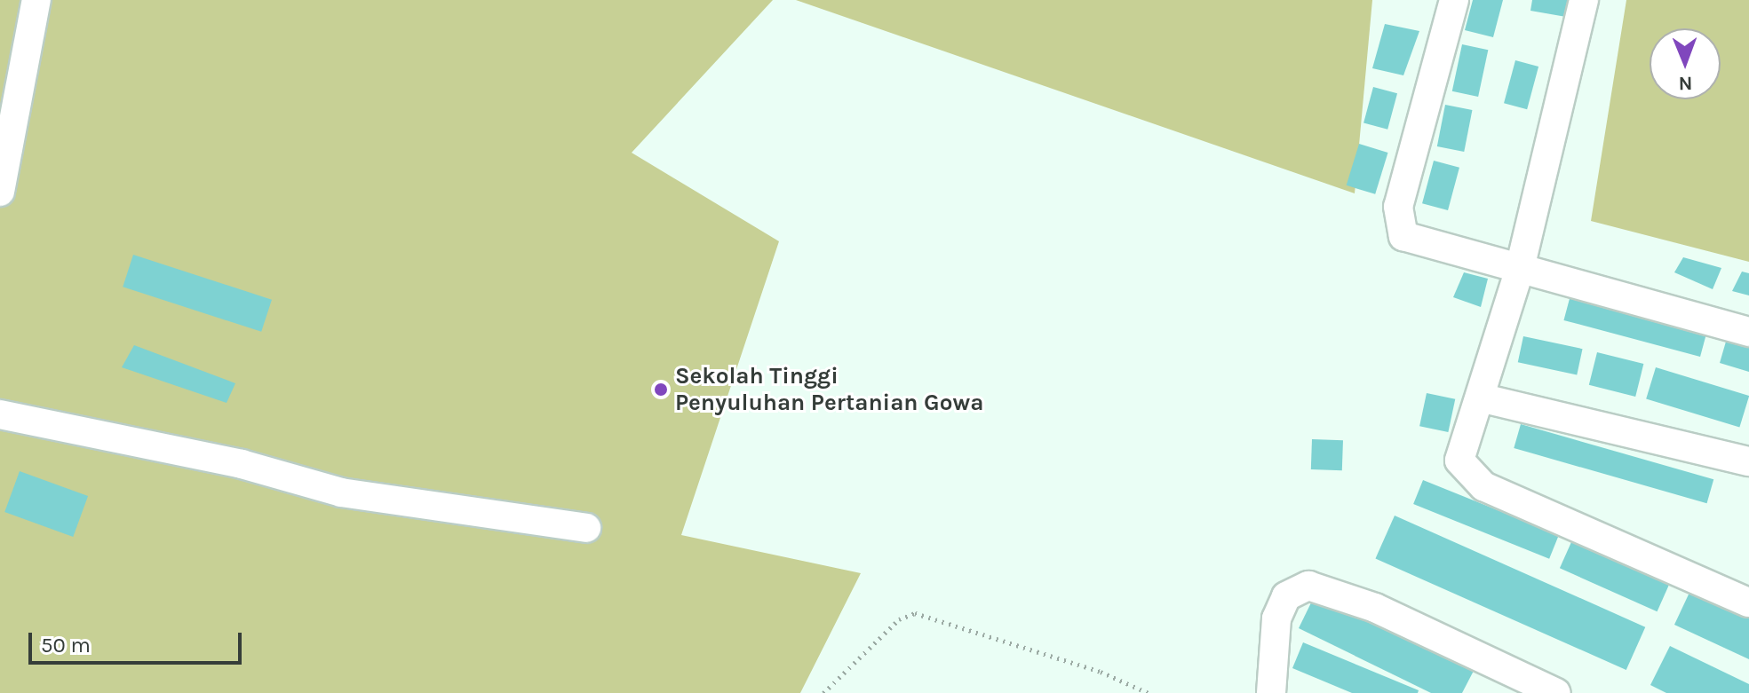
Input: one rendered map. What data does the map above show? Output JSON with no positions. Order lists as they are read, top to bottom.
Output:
{
  "places": ["Sekolah Tinggi Penyuluhan Pertanian Gowa"],
  "scale_bar": "50 m",
  "north": "bottom"
}
